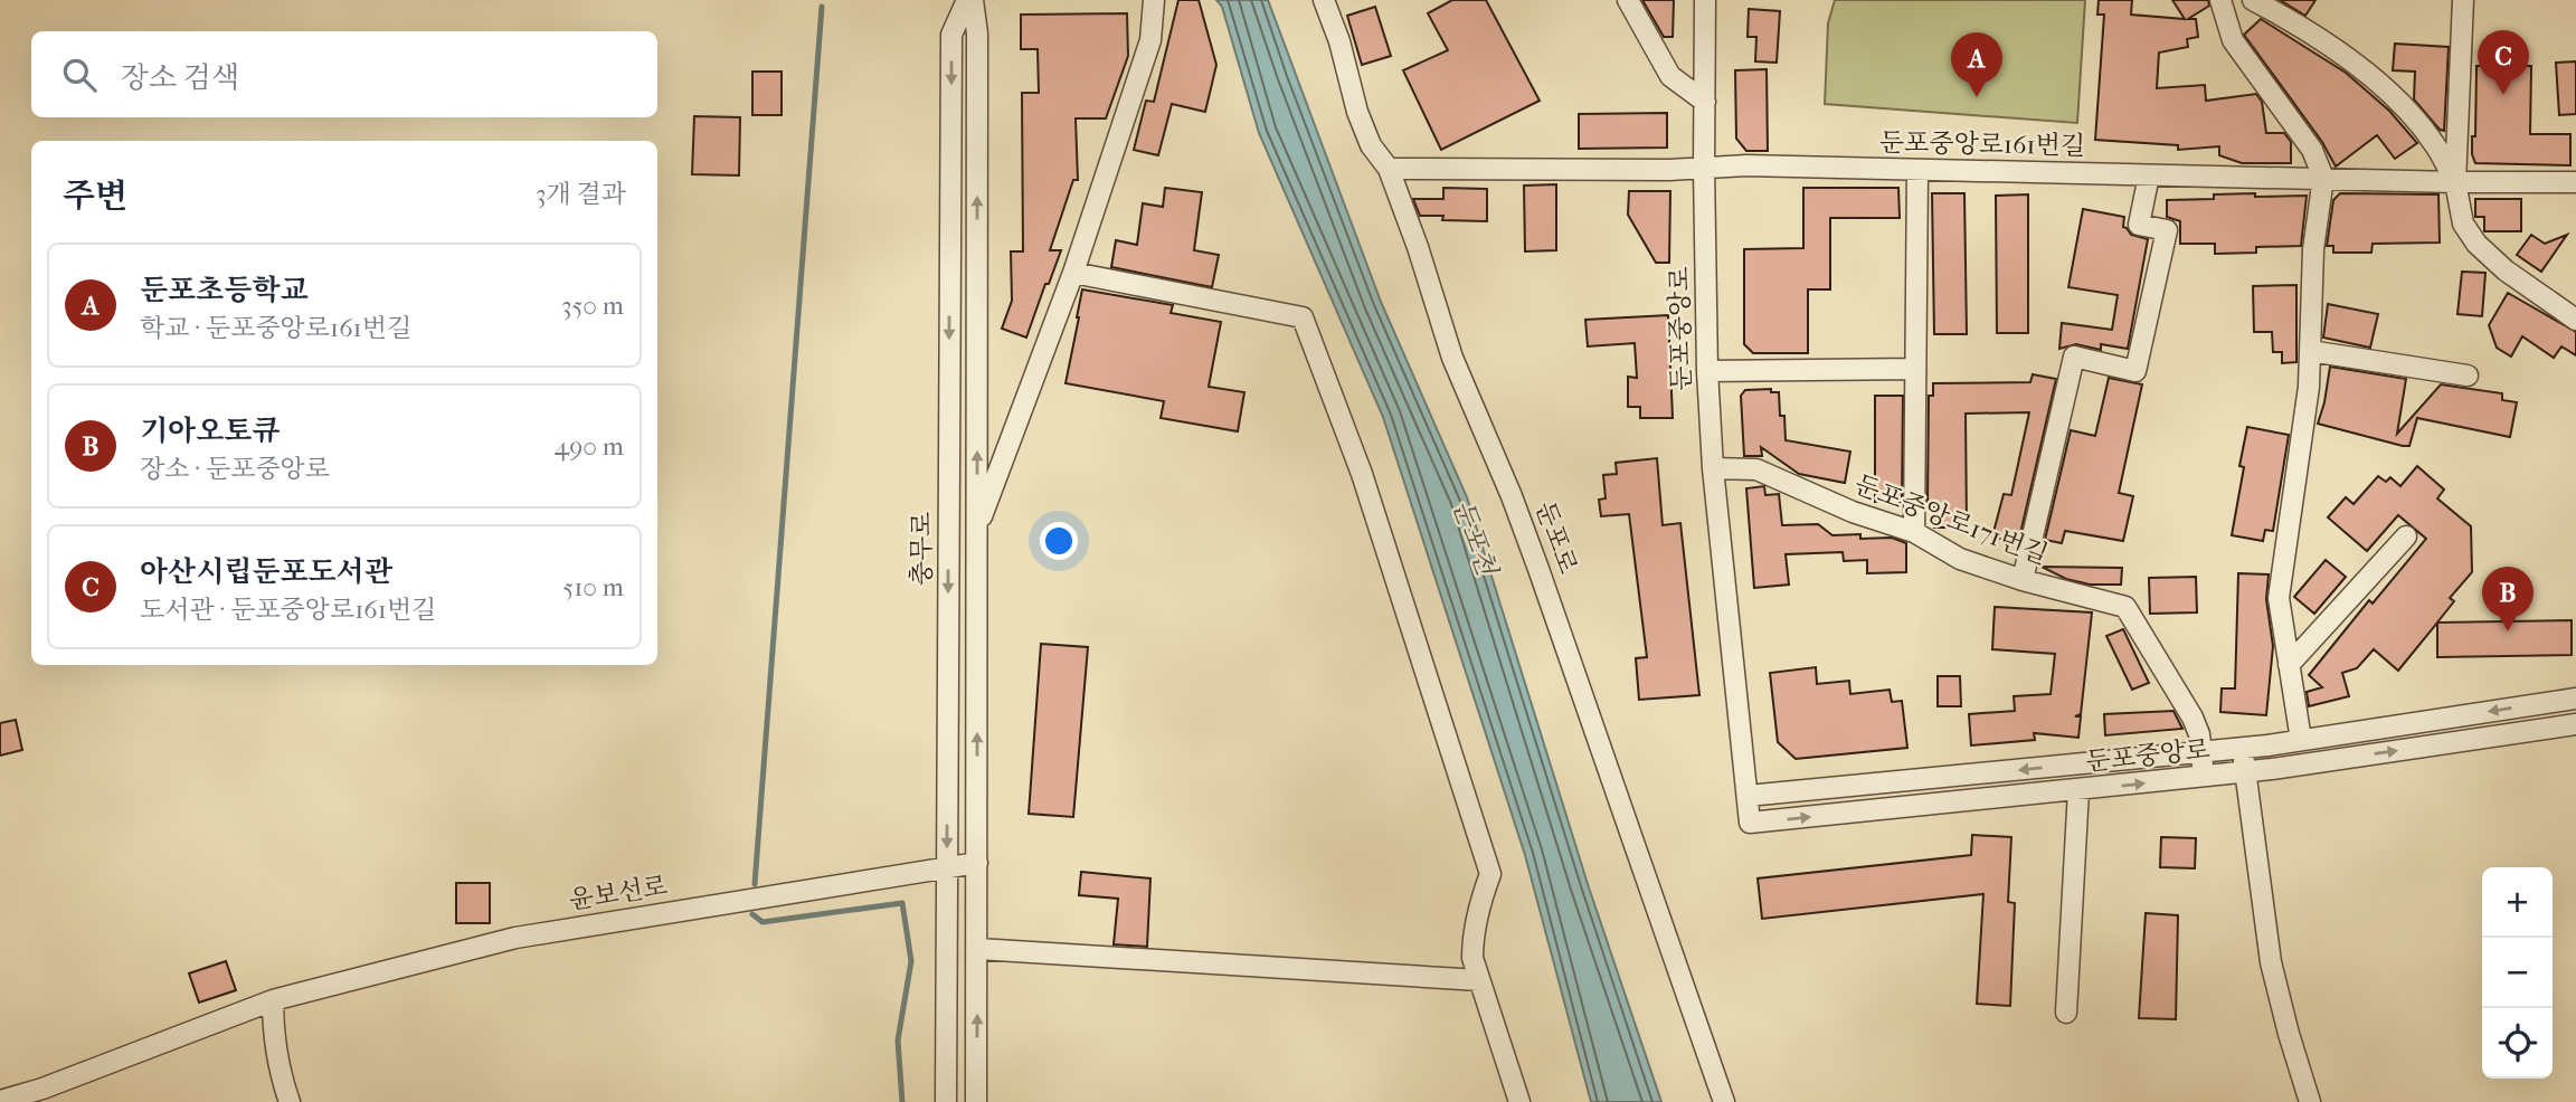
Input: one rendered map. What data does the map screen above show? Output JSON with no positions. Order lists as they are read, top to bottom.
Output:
{
  "streets": {
    "street": [
      "둔포중앙로161번길",
      "둔포중앙로",
      "둔포중앙로171번길",
      "둔포로",
      "충무로",
      "윤보선로"
    ]
  },
  "crossings": [
    ["둔포중앙로161번길", "둔포중앙로"],
    ["둔포중앙로161번길", "둔포로"],
    ["둔포중앙로", "둔포중앙로171번길"],
    ["충무로", "윤보선로"]
  ],
  "water": ["둔포천"],
  "page": {
    "pins": ["C", "A", "B"],
    "search": "장소 검색",
    "heading": ["주변", "3개 결과"],
    "list": [
      {
        "mark": "A",
        "name": "둔포초등학교",
        "note": "학교 · 둔포중앙로161번길",
        "value": "350 m"
      },
      {
        "mark": "B",
        "name": "기아오토큐",
        "note": "장소 · 둔포중앙로",
        "value": "490 m"
      },
      {
        "mark": "C",
        "name": "아산시립둔포도서관",
        "note": "도서관 · 둔포중앙로161번길",
        "value": "510 m"
      }
    ],
    "map_buttons": ["+", "−"]
  }
}
